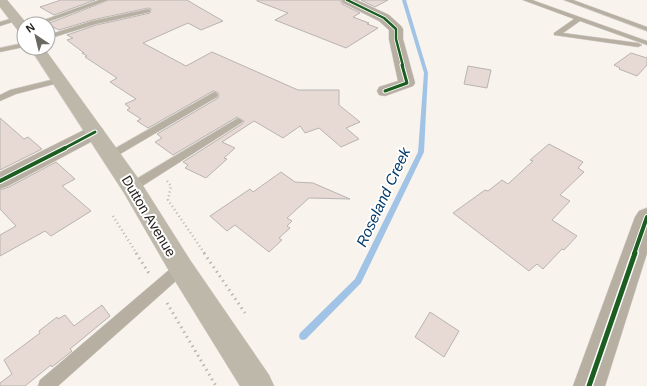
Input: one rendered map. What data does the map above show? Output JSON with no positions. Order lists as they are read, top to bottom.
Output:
{
  "streets": {
    "main road": ["Dutton Avenue"]
  },
  "water": ["Roseland Creek"],
  "north": "top left"
}
